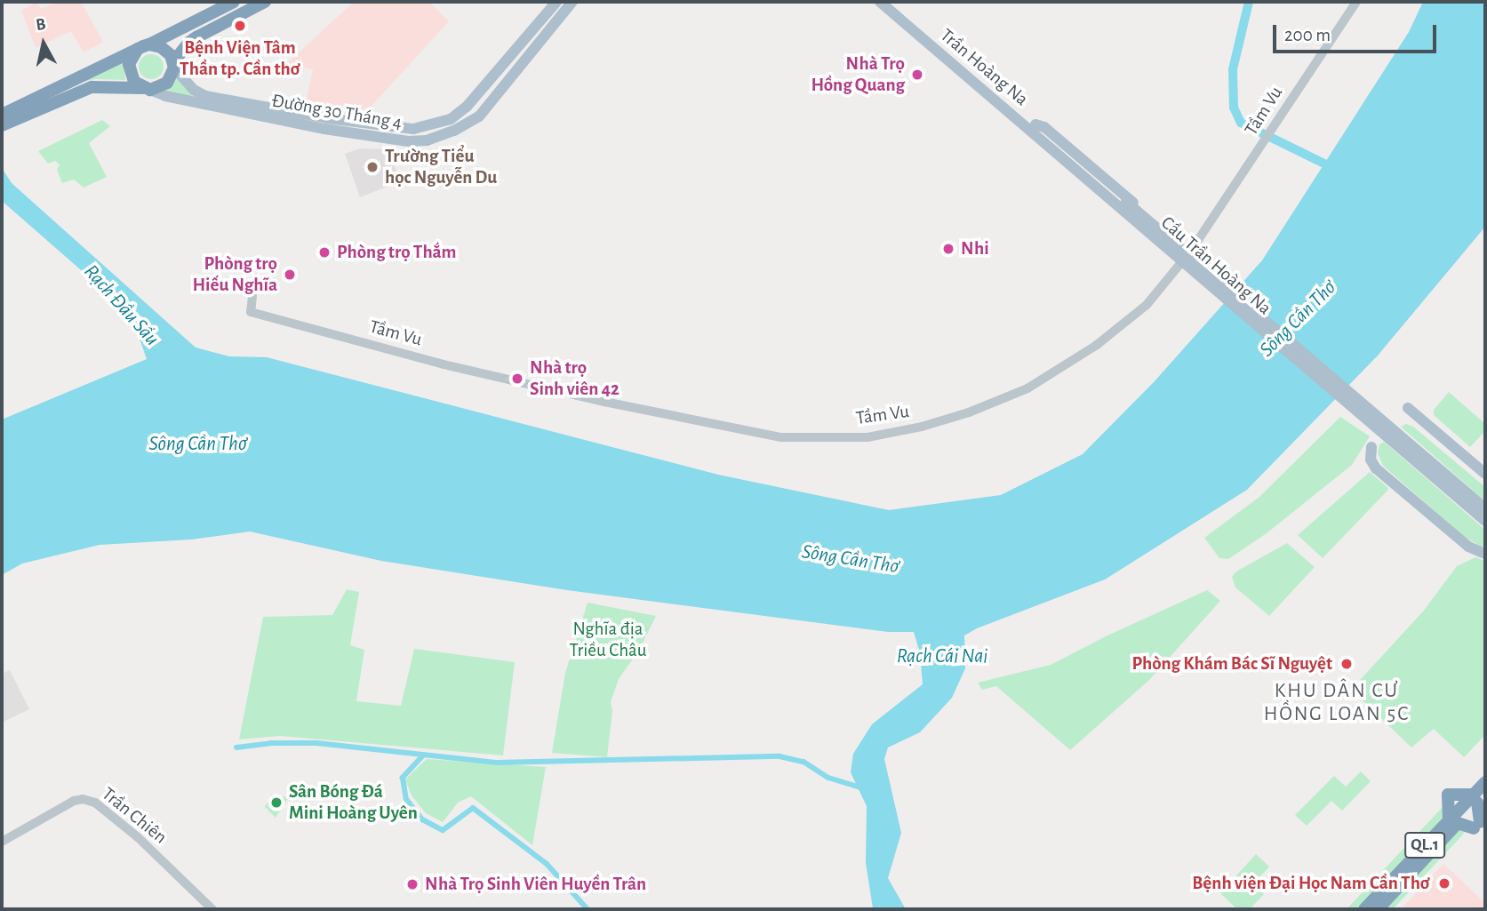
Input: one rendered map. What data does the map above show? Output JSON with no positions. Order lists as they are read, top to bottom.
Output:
{
  "streets": {
    "highway": ["QL.1"],
    "main road": ["Trần Hoàng Na", "Đường 30 Tháng 4", "Cầu Trần Hoàng Na"],
    "street": ["Tầm Vu", "Trần Chiên"]
  },
  "crossings": [
    ["Trần Hoàng Na", "Cầu Trần Hoàng Na"]
  ],
  "districts": ["KHU DÂN CƯ HỒNG LOAN 5C"],
  "water": ["Rạch Đầu Sấu", "Sông Cần Thơ", "Rạch Cái Nai"],
  "parks": ["Nghĩa địa Triều Châu"],
  "places": [
    "Bệnh Viện Tâm Thần tp. Cần thơ",
    "Nhà Trọ Hồng Quang",
    "Trường Tiểu học Nguyễn Du",
    "Nhi",
    "Phòng trọ Thắm",
    "Phòng trọ Hiếu Nghĩa",
    "Nhà trọ Sinh viên 42",
    "Phòng Khám Bác Sĩ Nguyệt",
    "Sân Bóng Đá Mini Hoàng Uyên",
    "Bệnh viện Đại Học Nam Cần Thơ",
    "Nhà Trọ Sinh Viên Huyền Trân"
  ],
  "scale_bar": "200 m",
  "north": "top"
}
